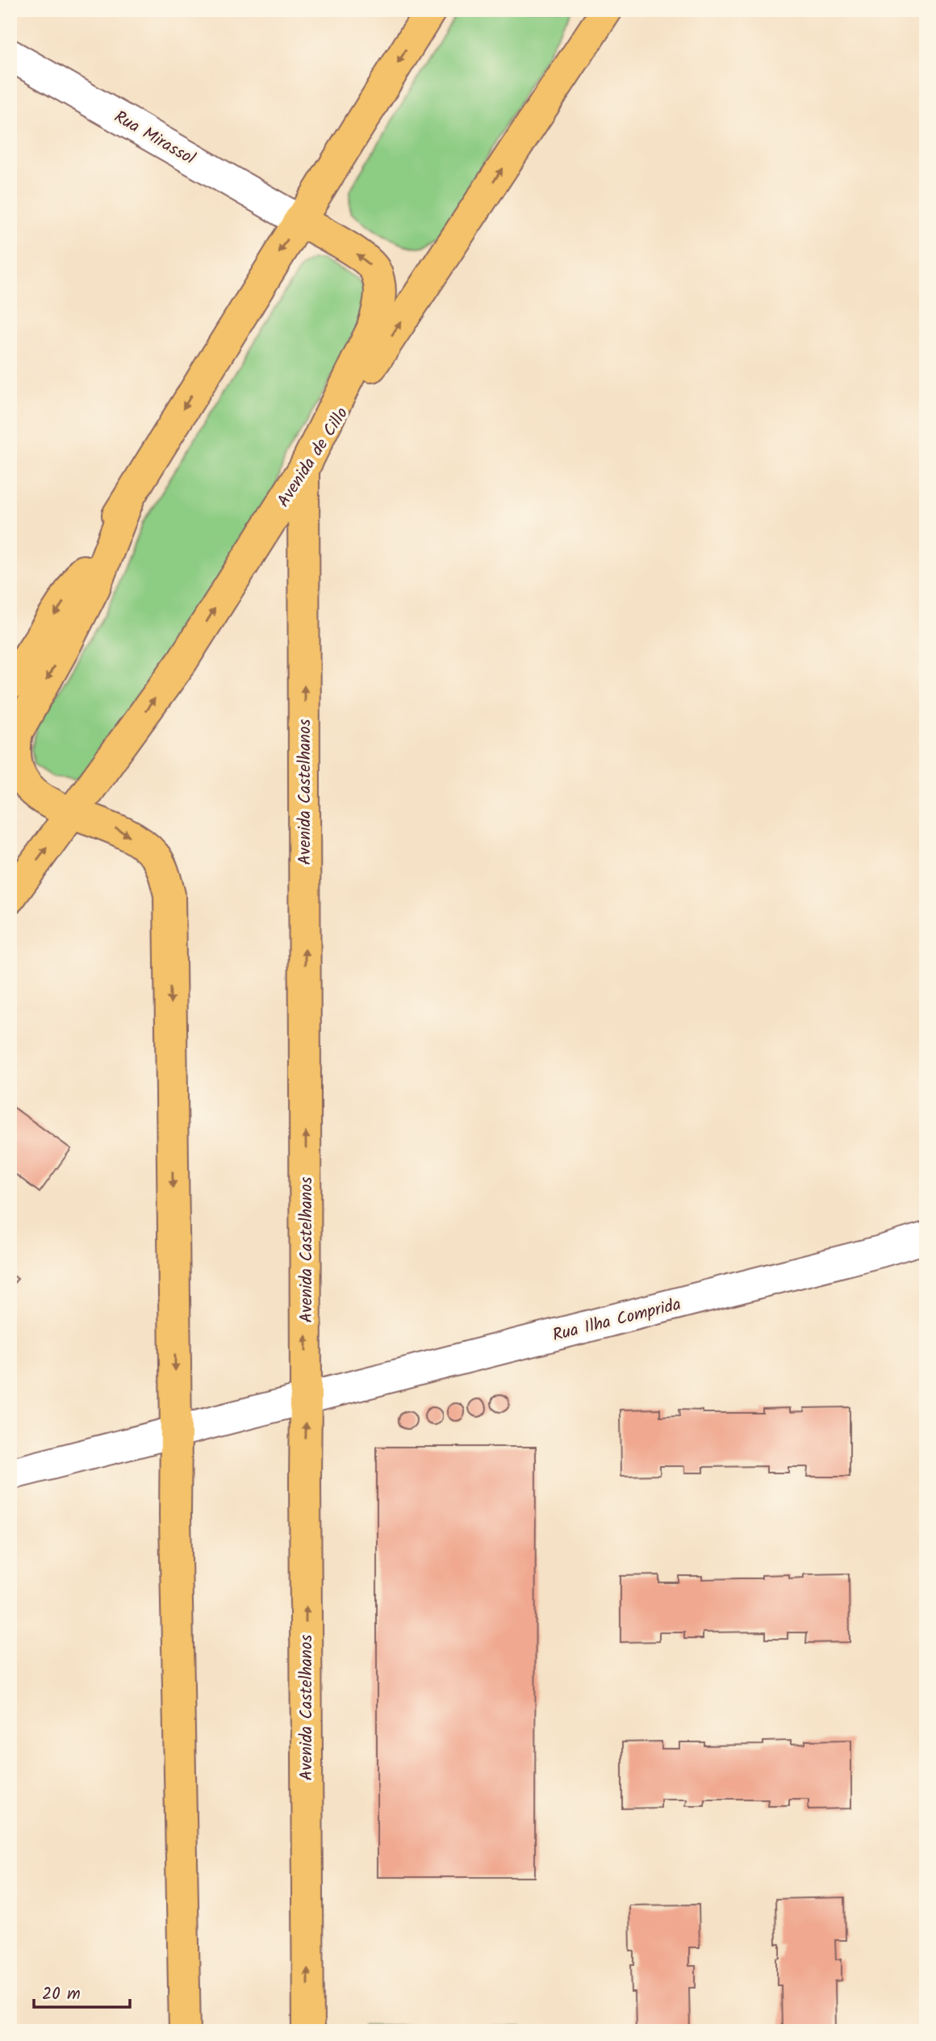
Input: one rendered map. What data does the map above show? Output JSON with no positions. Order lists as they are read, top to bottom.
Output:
{
  "streets": {
    "main road": ["Avenida de Cillo", "Avenida Castelhanos"],
    "street": ["Rua Mirassol", "Rua Ilha Comprida"]
  },
  "crossings": [
    ["Avenida de Cillo", "Avenida Castelhanos"],
    ["Avenida Castelhanos", "Rua Ilha Comprida"]
  ],
  "scale_bar": "20 m"
}
